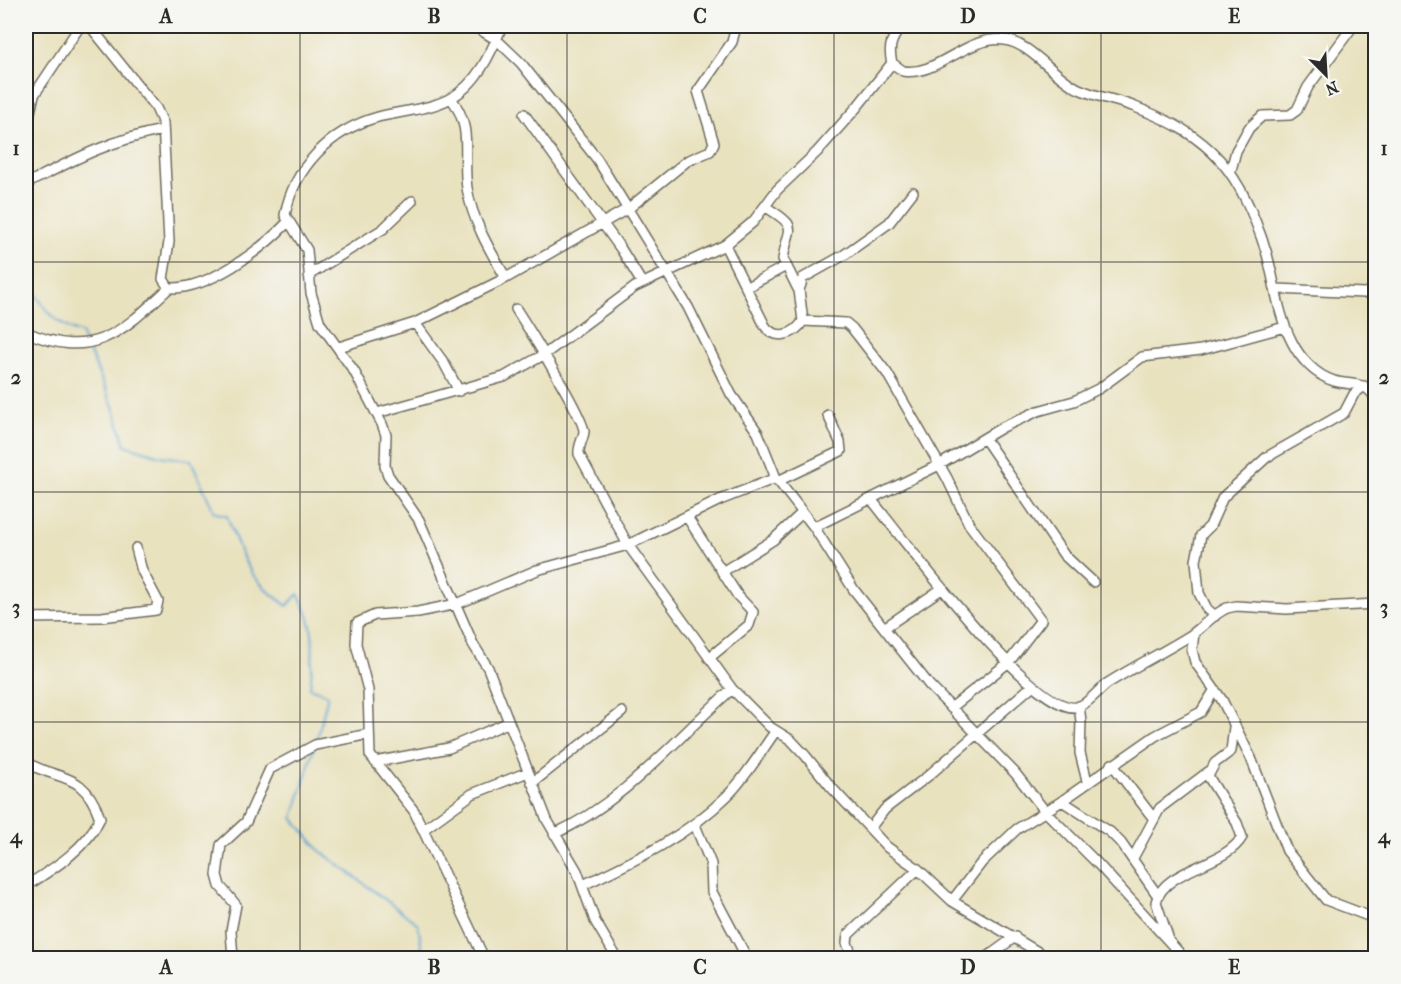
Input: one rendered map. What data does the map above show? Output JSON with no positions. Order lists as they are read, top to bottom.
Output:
{
  "north": "bottom right",
  "grid": {
    "columns": [
      "A",
      "B",
      "C",
      "D",
      "E"
    ],
    "rows": [
      "1",
      "2",
      "3",
      "4"
    ]
  }
}
